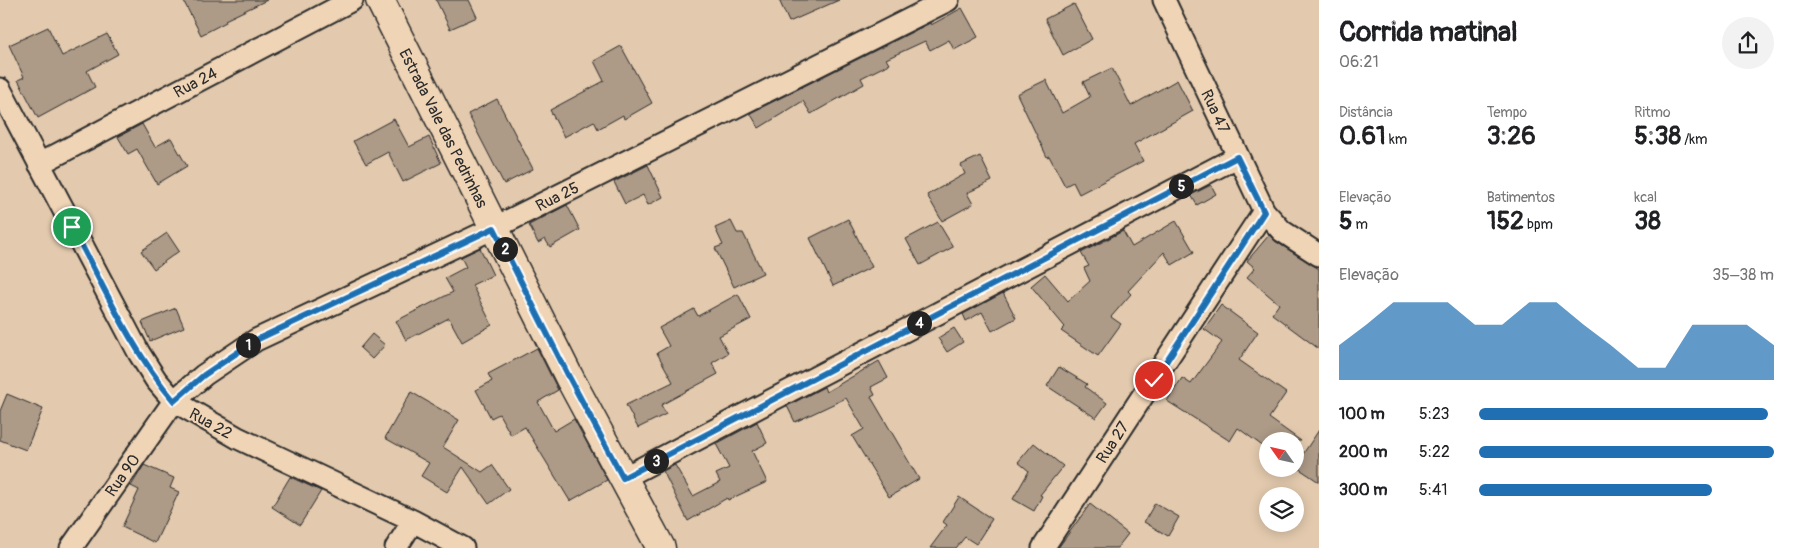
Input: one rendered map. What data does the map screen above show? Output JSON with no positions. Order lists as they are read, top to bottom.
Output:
{
  "streets": {
    "main road": ["Estrada Vale das Pedrinhas"],
    "street": [
      "Rua 24",
      "Rua 47",
      "Rua 25",
      "Rua 22",
      "Rua 27",
      "Rua 90"
    ]
  },
  "crossings": [
    ["Rua 24", "Rua 22"],
    ["Rua 47", "Rua 27"],
    ["Estrada Vale das Pedrinhas", "Rua 25"],
    ["Rua 25", "Rua 22"],
    ["Rua 25", "Rua 90"],
    ["Rua 22", "Rua 90"]
  ],
  "north": "top left",
  "page": {
    "heading": ["Corrida matinal", "06:21"],
    "stats": [
      ["Distância", "0.61 km"],
      ["Tempo", "3:26"],
      ["Ritmo", "5:38 /km"],
      ["Elevação", "5 m"],
      ["Batimentos", "152 bpm"],
      ["kcal", "38"]
    ],
    "pins": [
      "5",
      "2",
      "4",
      "1",
      "3"
    ],
    "chart": ["Elevação", "35–38 m"],
    "list": [
      {
        "name": "100 m",
        "note": "5:23"
      },
      {
        "name": "200 m",
        "note": "5:22"
      },
      {
        "name": "300 m",
        "note": "5:41"
      }
    ]
  }
}
